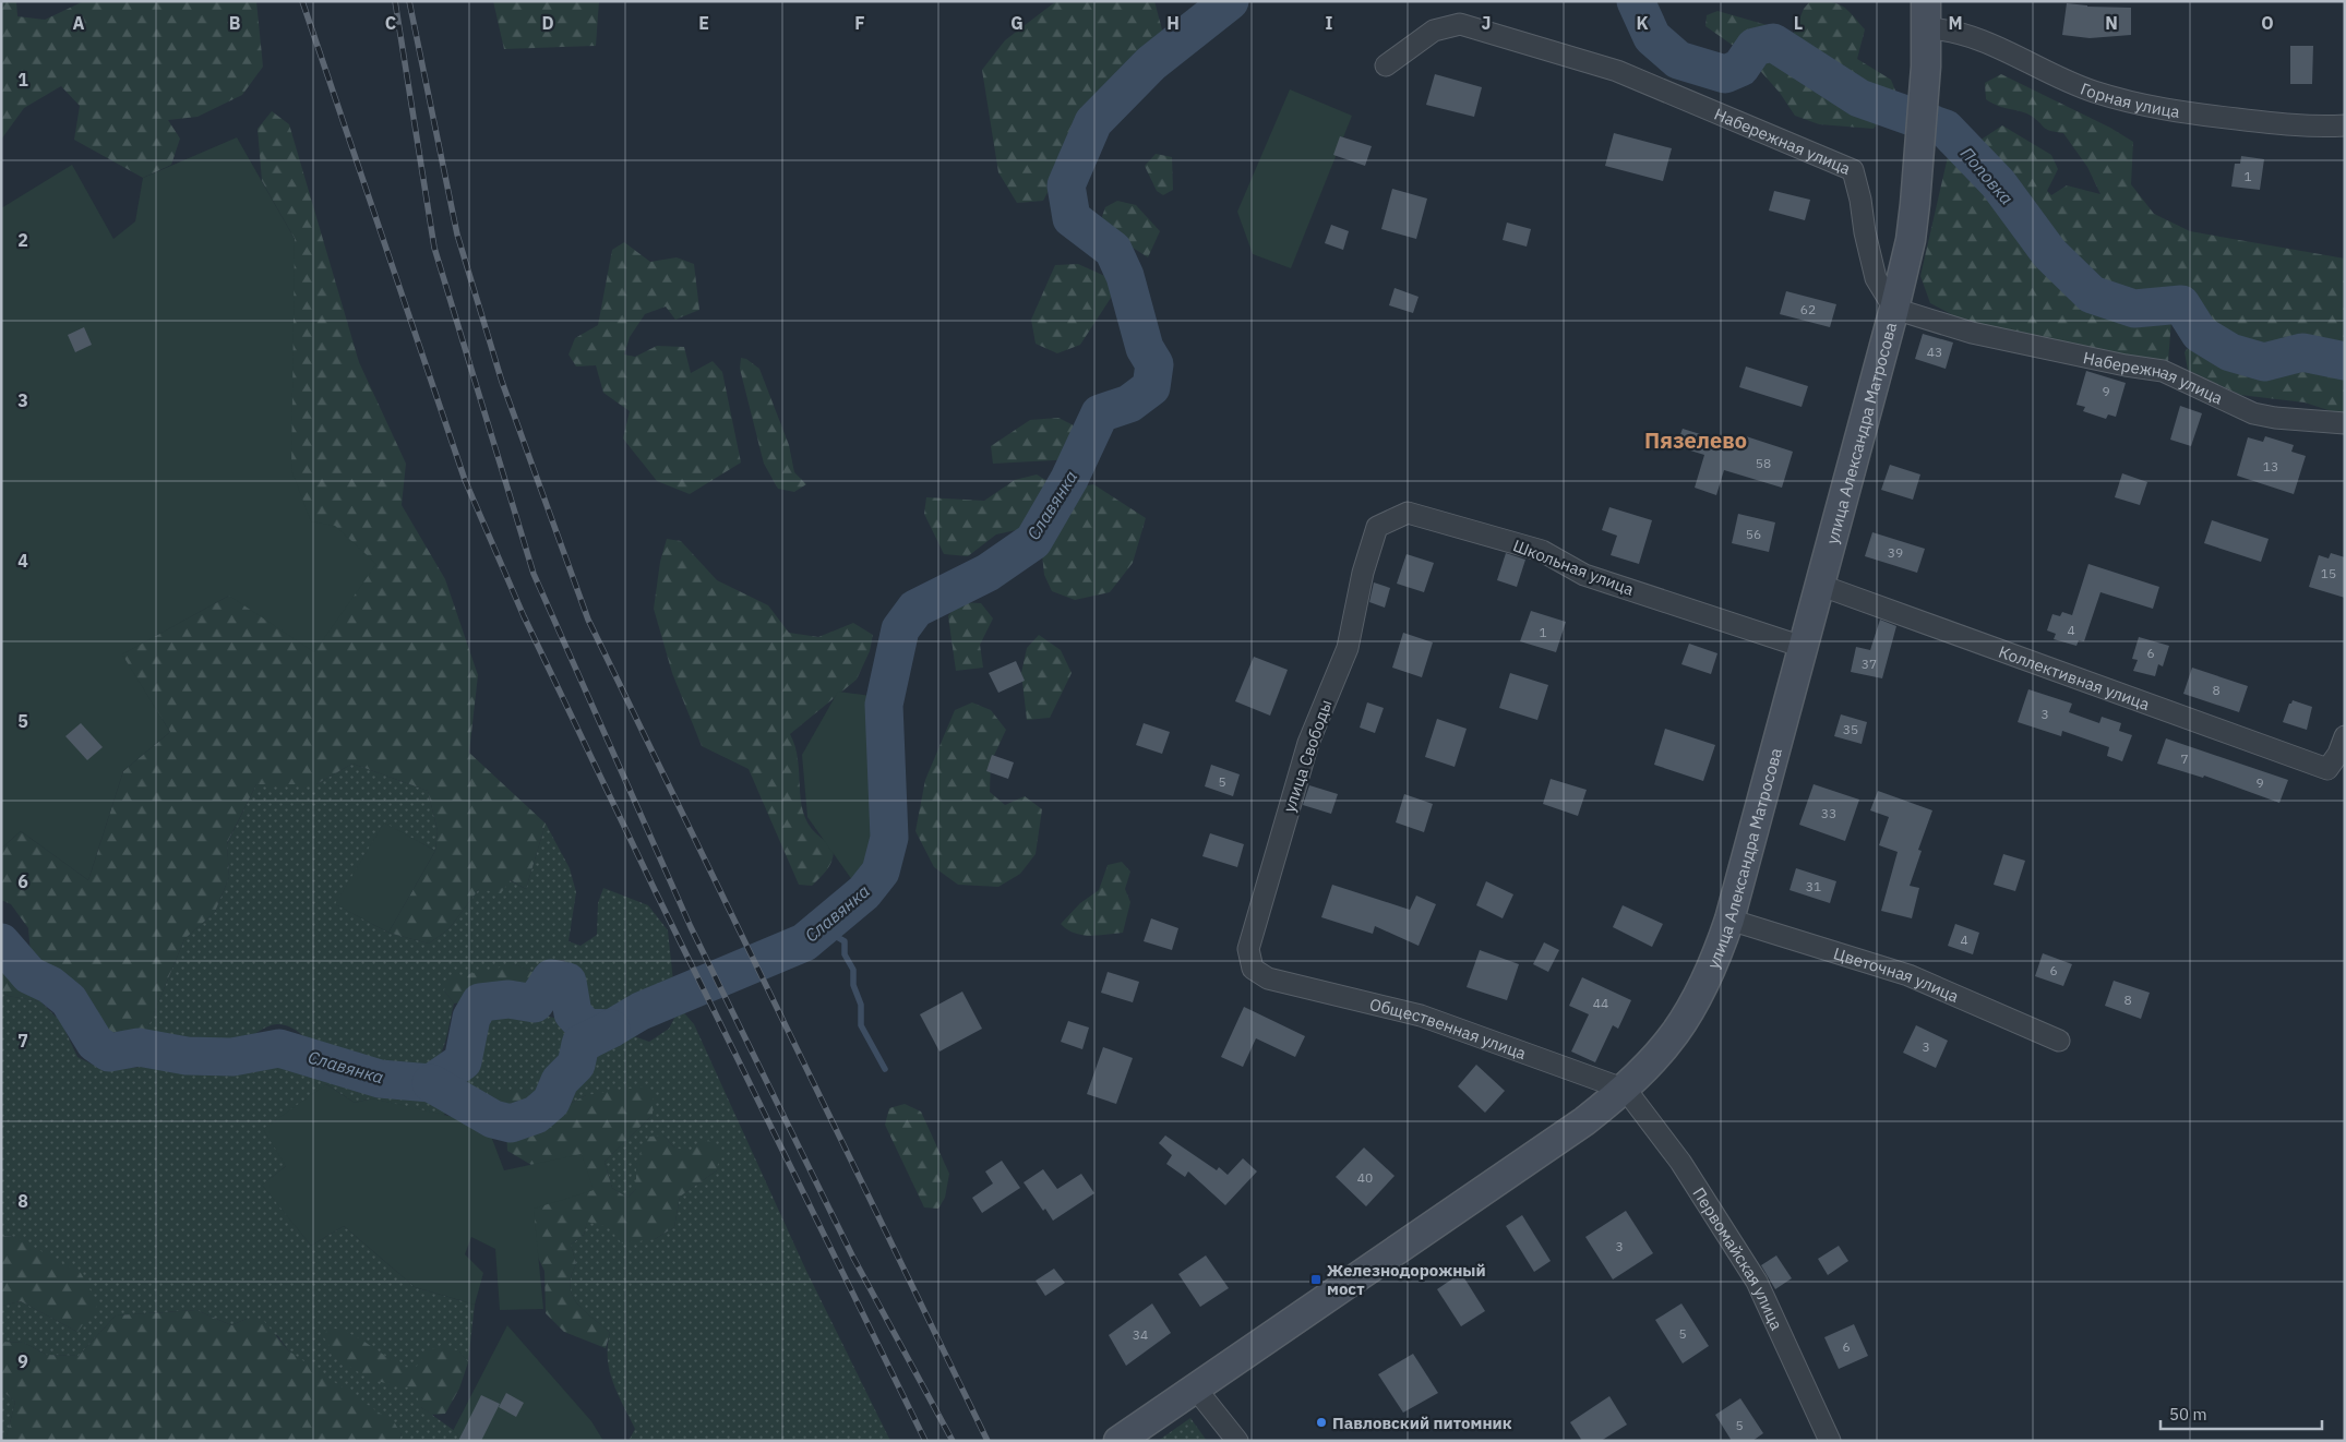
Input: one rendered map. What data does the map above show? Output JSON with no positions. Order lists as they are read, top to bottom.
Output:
{
  "streets": {
    "main road": ["улица Александра Матросова"],
    "street": [
      "Горная улица",
      "Набережная улица",
      "Школьная улица",
      "Коллективная улица",
      "улица Свободы",
      "Цветочная улица",
      "Общественная улица",
      "Первомайская улица"
    ]
  },
  "crossings": [
    ["Горная улица", "улица Александра Матросова"],
    ["Набережная улица", "улица Александра Матросова"],
    ["улица Александра Матросова", "Школьная улица"],
    ["улица Александра Матросова", "Коллективная улица"],
    ["улица Александра Матросова", "Цветочная улица"],
    ["улица Александра Матросова", "Общественная улица"],
    ["улица Александра Матросова", "Первомайская улица"],
    ["Школьная улица", "улица Свободы"],
    ["улица Свободы", "Общественная улица"],
    ["Общественная улица", "Первомайская улица"]
  ],
  "districts": ["Пязелево"],
  "water": ["Поповка", "Славянка"],
  "places": {
    "transit": ["Железнодорожный мост"],
    "other": ["Павловский питомник"]
  },
  "house_numbers": [
    "1",
    "62",
    "43",
    "9",
    "58",
    "13",
    "56",
    "39",
    "15",
    "4",
    "1",
    "6",
    "37",
    "8",
    "3",
    "35",
    "7",
    "5",
    "9",
    "33",
    "31",
    "4",
    "6",
    "8",
    "44",
    "3",
    "40",
    "3",
    "5",
    "34",
    "6",
    "5"
  ],
  "scale_bar": "50 m",
  "grid": {
    "columns": [
      "A",
      "B",
      "C",
      "D",
      "E",
      "F",
      "G",
      "H",
      "I",
      "J",
      "K",
      "L",
      "M",
      "N",
      "O"
    ],
    "rows": [
      "1",
      "2",
      "3",
      "4",
      "5",
      "6",
      "7",
      "8",
      "9"
    ]
  }
}
